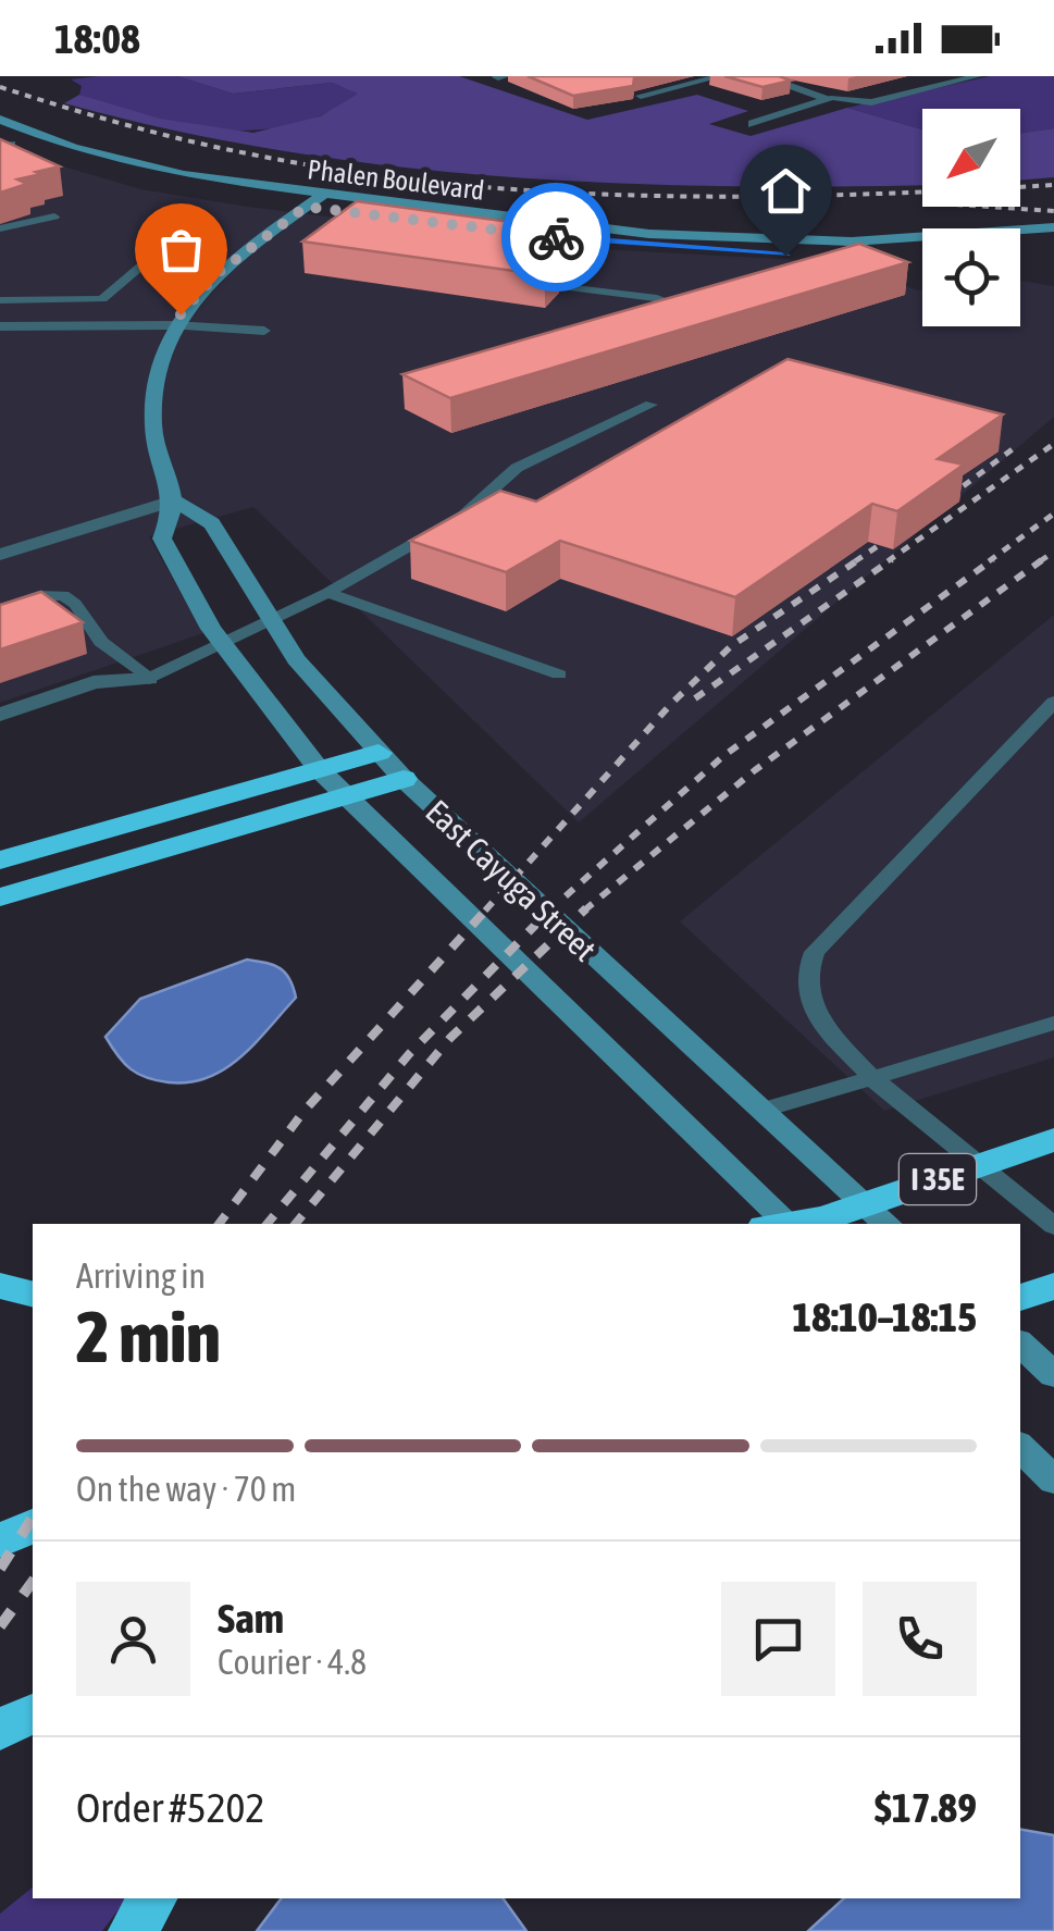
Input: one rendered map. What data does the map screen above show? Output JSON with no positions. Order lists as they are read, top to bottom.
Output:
{
  "streets": {
    "highway": ["I 35E"],
    "main road": ["Phalen Boulevard", "East Cayuga Street"]
  },
  "crossings": [
    ["East Cayuga Street", "I 35E"]
  ],
  "north": "bottom left",
  "page": {
    "status": "18:08",
    "heading": ["2 min", "Arriving in", "18:10–18:15"],
    "panel": [
      "Sam",
      "Courier · 4.8",
      "Order #5202",
      "$17.89"
    ],
    "bar": "On the way · 70 m"
  }
}
